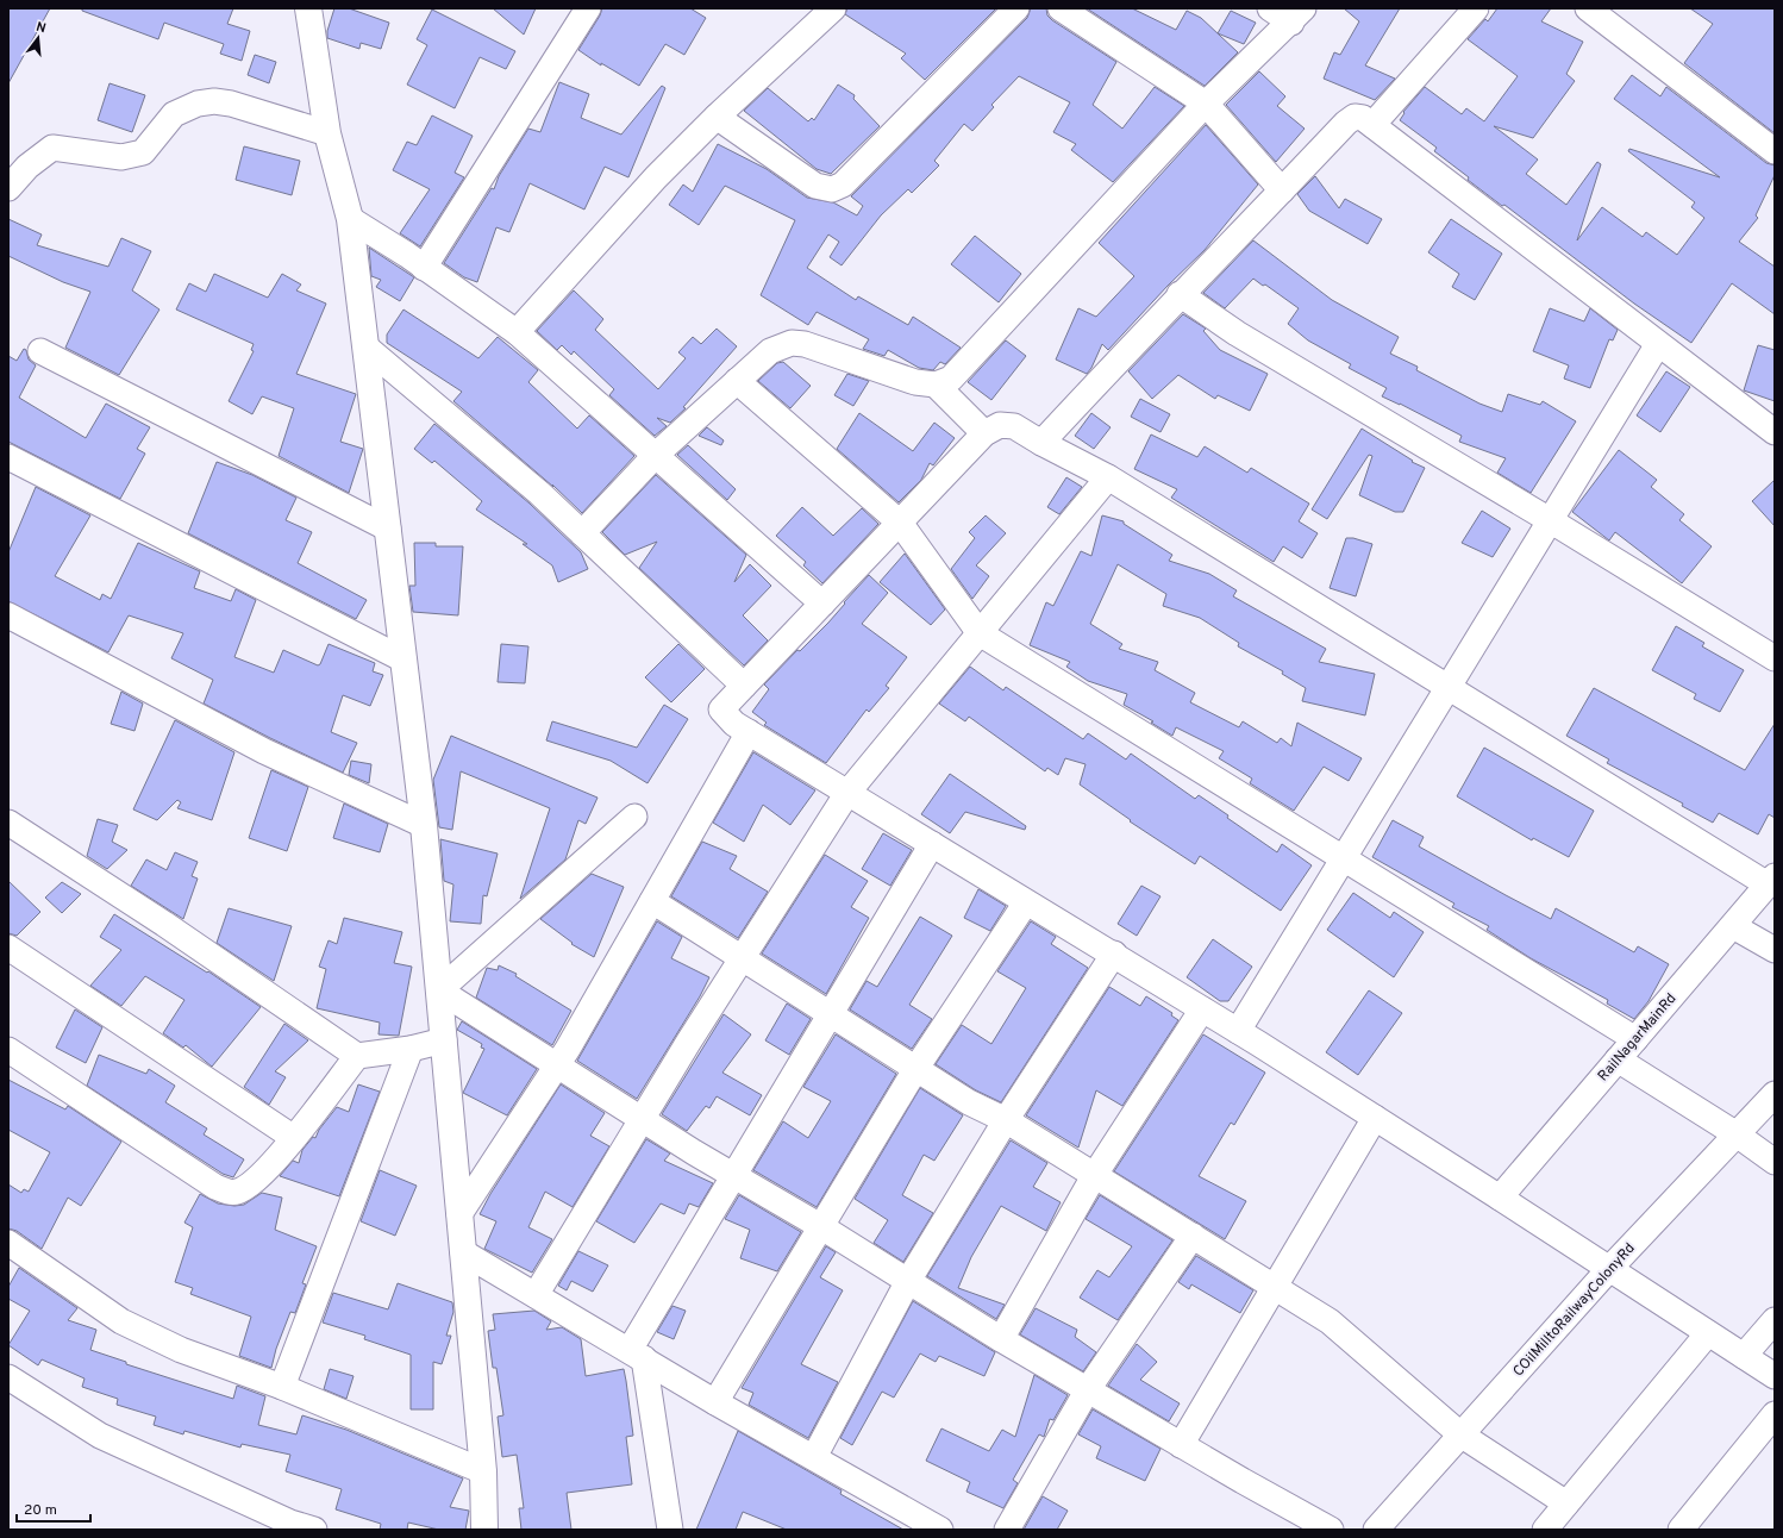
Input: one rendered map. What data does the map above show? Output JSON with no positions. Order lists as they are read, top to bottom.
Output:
{
  "streets": {
    "street": ["RailNagarMainRd", "COilMilltoRailwayColonyRd"]
  },
  "scale_bar": "20 m",
  "north": "top"
}
